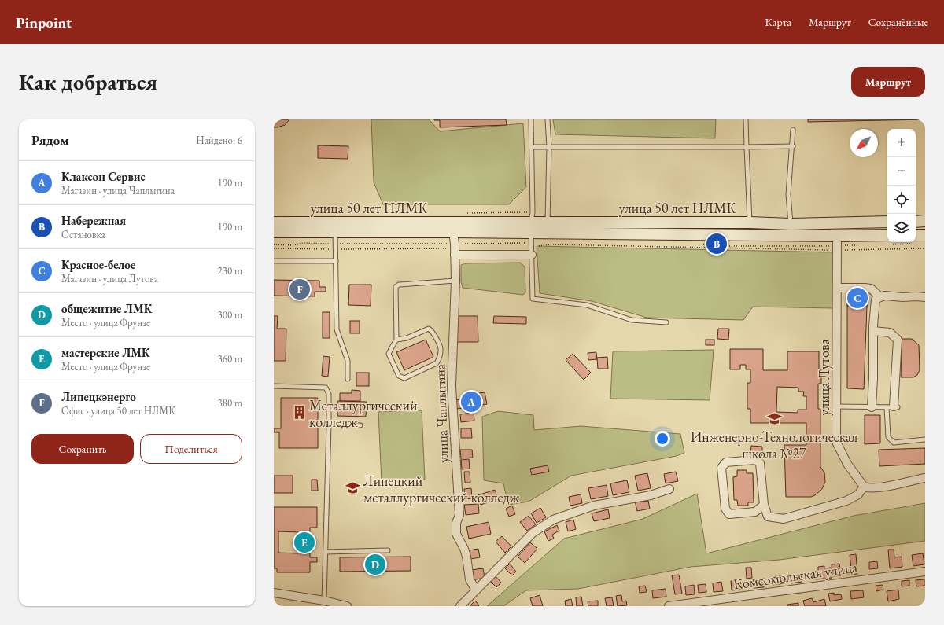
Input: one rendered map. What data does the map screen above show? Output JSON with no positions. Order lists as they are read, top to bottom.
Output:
{
  "streets": {
    "main road": ["улица 50 лет НЛМК"],
    "street": ["улица Лутова", "улица Чаплыгина", "Комсомольская улица"]
  },
  "crossings": [
    ["улица 50 лет НЛМК", "улица Лутова"],
    ["улица 50 лет НЛМК", "улица Чаплыгина"]
  ],
  "places": {
    "building": ["Металлургический колледж"],
    "school or university": ["Инженерно-Технологическая школа №27", "Липецкий металлургический колледж"]
  },
  "north": "bottom left",
  "page": {
    "header": "Pinpoint",
    "nav": ["Карта", "Маршрут", "Сохранённые"],
    "buttons": [
      "Маршрут",
      ["Сохранить", "Поделиться"]
    ],
    "title": "Как добраться",
    "heading": ["Рядом", "Найдено: 6"],
    "map_buttons": ["+", "−"],
    "list": [
      {
        "mark": "A",
        "name": "Клаксон Сервис",
        "note": "Магазин · улица Чаплыгина",
        "value": "190 m"
      },
      {
        "mark": "B",
        "name": "Набережная",
        "note": "Остановка",
        "value": "190 m"
      },
      {
        "mark": "C",
        "name": "Красное-белое",
        "note": "Магазин · улица Лутова",
        "value": "230 m"
      },
      {
        "mark": "D",
        "name": "общежитие ЛМК",
        "note": "Место · улица Фрунзе",
        "value": "300 m"
      },
      {
        "mark": "E",
        "name": "мастерские ЛМК",
        "note": "Место · улица Фрунзе",
        "value": "360 m"
      },
      {
        "mark": "F",
        "name": "Липецкэнерго",
        "note": "Офис · улица 50 лет НЛМК",
        "value": "380 m"
      }
    ],
    "pins": [
      "B",
      "F",
      "C",
      "A",
      "E",
      "D"
    ]
  }
}
